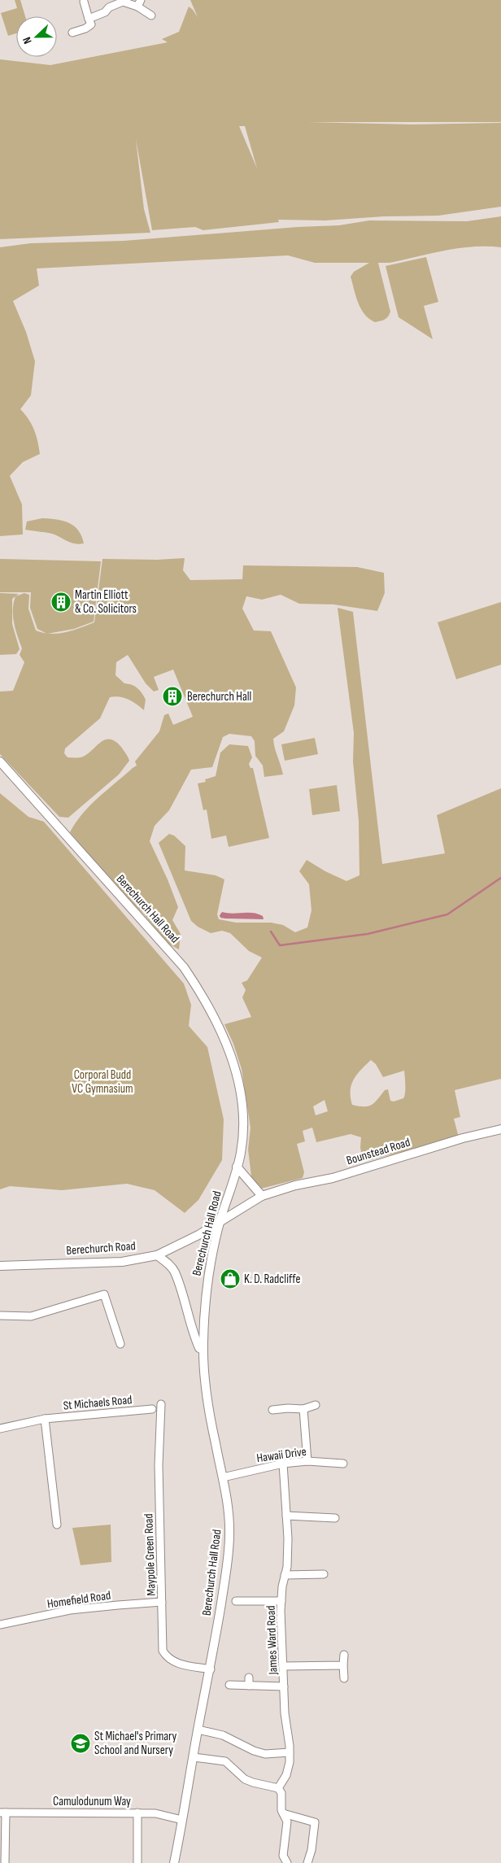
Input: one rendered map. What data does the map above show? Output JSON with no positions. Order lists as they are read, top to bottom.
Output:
{
  "streets": {
    "street": [
      "Berechurch Hall Road",
      "Bounstead Road",
      "Berechurch Road",
      "St Michaels Road",
      "Hawaii Drive",
      "Maypole Green Road",
      "Homefield Road",
      "James Ward Road",
      "Camulodunum Way"
    ]
  },
  "crossings": [
    ["Berechurch Hall Road", "Bounstead Road"],
    ["Berechurch Hall Road", "Berechurch Road"],
    ["Berechurch Hall Road", "Hawaii Drive"],
    ["Berechurch Hall Road", "Maypole Green Road"],
    ["Berechurch Hall Road", "Camulodunum Way"],
    ["Bounstead Road", "Berechurch Road"],
    ["Hawaii Drive", "James Ward Road"],
    ["Maypole Green Road", "Homefield Road"]
  ],
  "parks": ["Corporal Budd VC Gymnasium"],
  "places": {
    "building": ["Martin Elliott & Co. Solicitors", "Berechurch Hall"],
    "shop": ["K. D. Radcliffe"],
    "school or university": ["St Michael's Primary School and Nursery"]
  },
  "north": "left"
}
